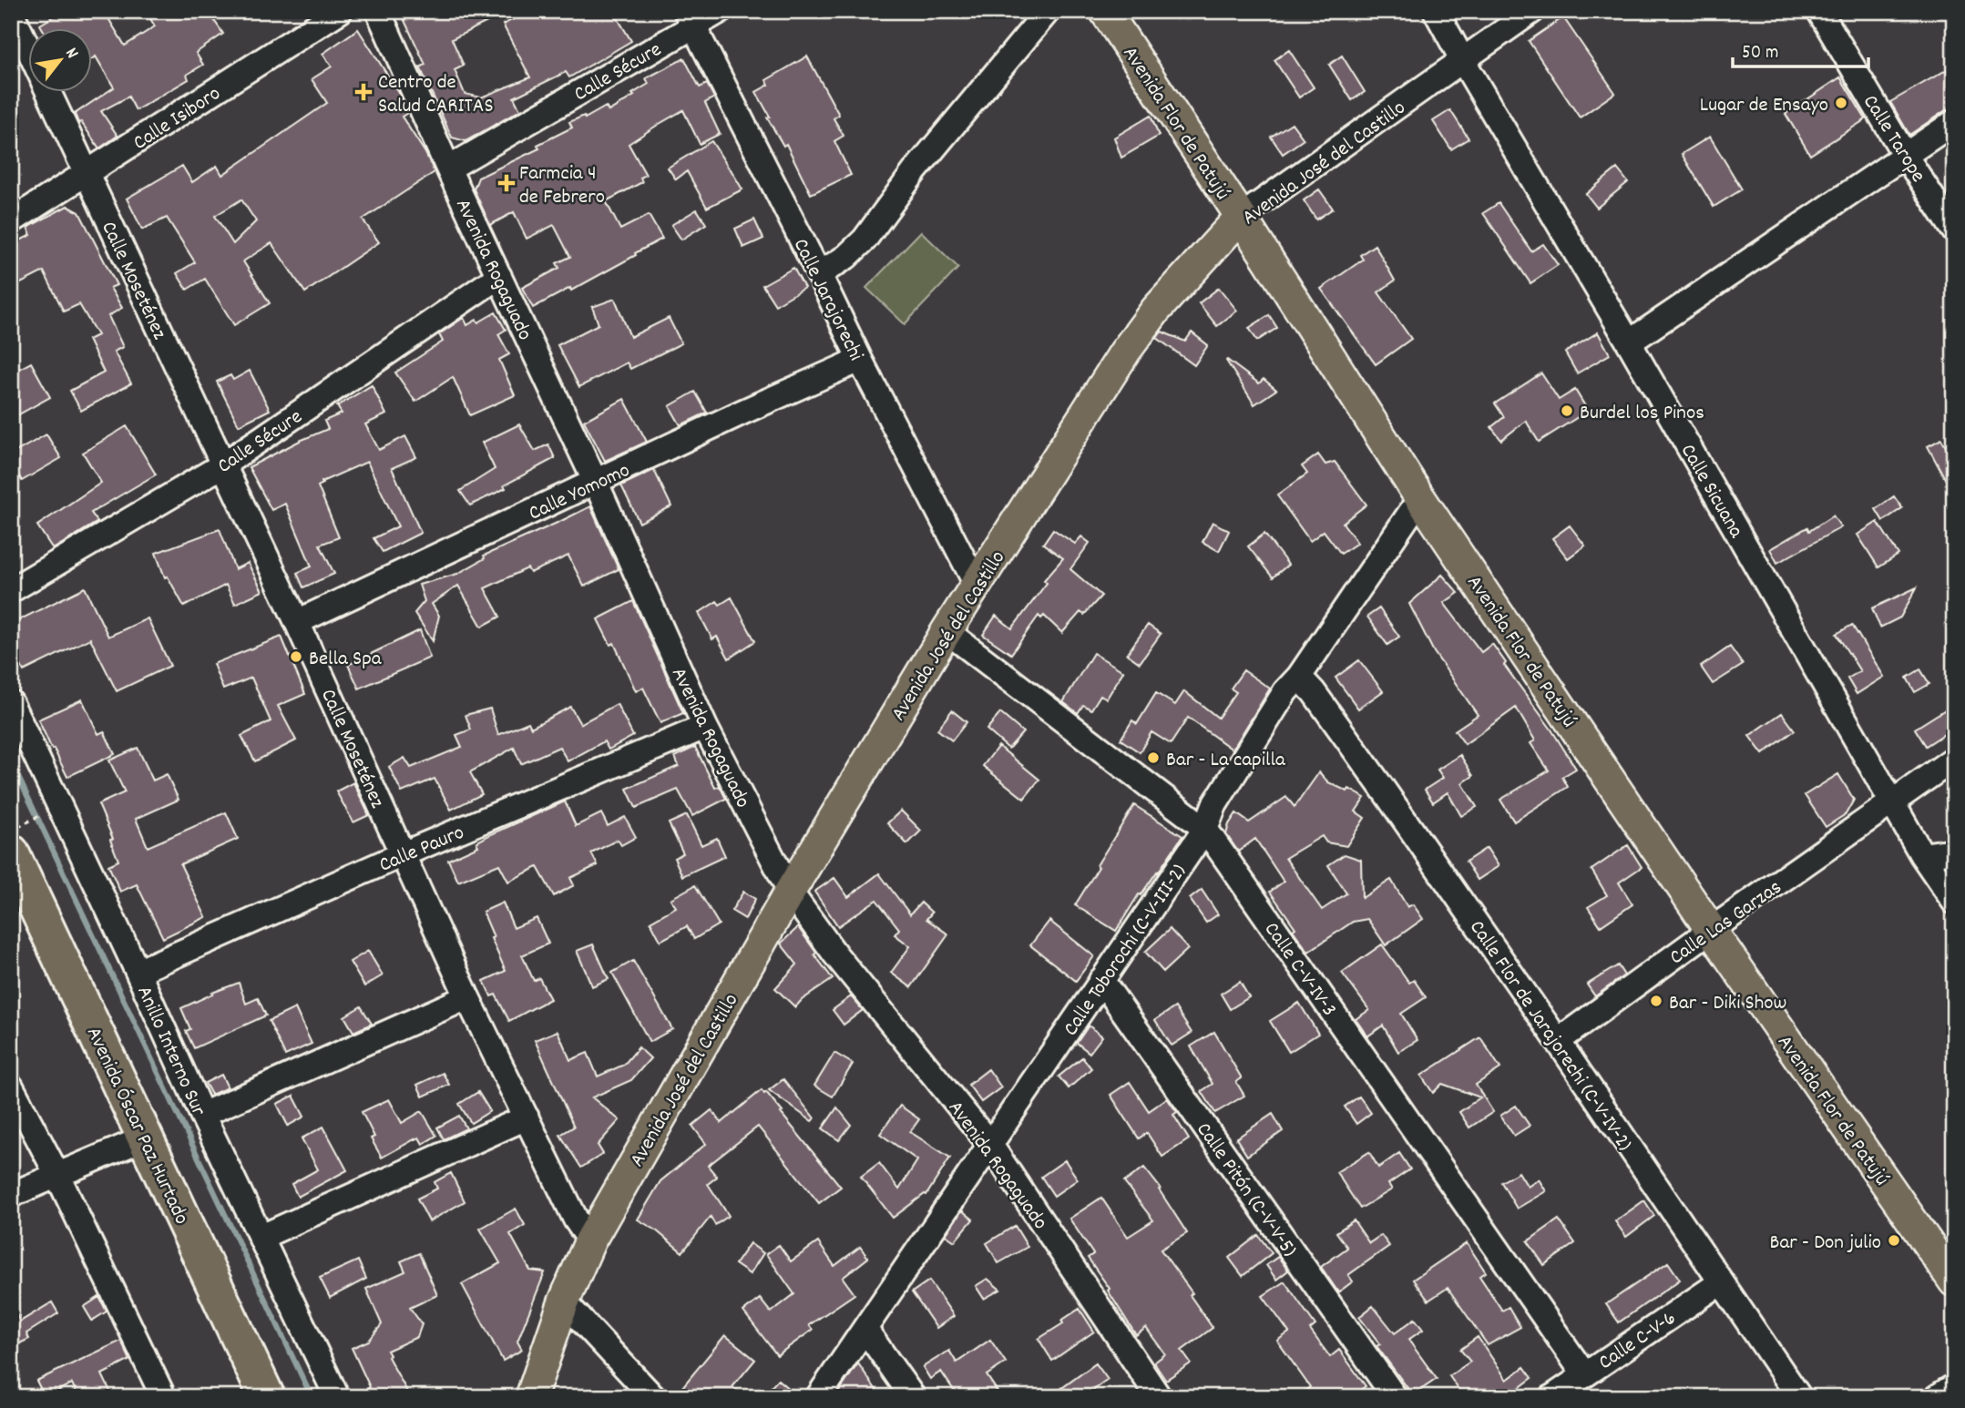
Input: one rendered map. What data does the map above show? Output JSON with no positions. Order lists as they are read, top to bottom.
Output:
{
  "streets": {
    "highway": ["Avenida Óscar Paz Hurtado"],
    "main road": ["Avenida Flor de Patujú", "Avenida José del Castillo"],
    "street": [
      "Calle Sécure",
      "Calle Isiboro",
      "Calle Tarope",
      "Avenida Rogaguado",
      "Calle Moseténez",
      "Calle Jarajorechi",
      "Calle Yomomo",
      "Calle Sicuana",
      "Calle Pauro",
      "Calle Las Garzas",
      "Calle Toborochi (C-V-III-2)",
      "Calle C-V-IV-3",
      "Calle Flor de Jarajorechi (C-V-IV-2)",
      "Anillo Interno Sur",
      "Calle Pitón (C-V-V-5)",
      "Calle C-V-6"
    ]
  },
  "crossings": [
    ["Calle Sécure", "Avenida Rogaguado"],
    ["Calle Sécure", "Calle Moseténez"],
    ["Calle Sécure", "Calle Jarajorechi"],
    ["Calle Isiboro", "Calle Moseténez"],
    ["Avenida Flor de Patujú", "Avenida José del Castillo"],
    ["Avenida Flor de Patujú", "Calle Las Garzas"],
    ["Avenida Flor de Patujú", "Calle Toborochi (C-V-III-2)"],
    ["Avenida José del Castillo", "Avenida Rogaguado"],
    ["Avenida José del Castillo", "Calle Moseténez"],
    ["Avenida José del Castillo", "Calle Jarajorechi"],
    ["Avenida José del Castillo", "Calle Sicuana"],
    ["Avenida José del Castillo", "Calle C-V-IV-3"],
    ["Avenida Rogaguado", "Calle Yomomo"],
    ["Avenida Rogaguado", "Calle Pauro"],
    ["Avenida Rogaguado", "Calle Toborochi (C-V-III-2)"],
    ["Calle Moseténez", "Calle Yomomo"],
    ["Calle Moseténez", "Calle Pauro"],
    ["Calle Jarajorechi", "Calle Yomomo"],
    ["Calle Sicuana", "Calle Las Garzas"],
    ["Calle Pauro", "Anillo Interno Sur"],
    ["Calle Las Garzas", "Calle Flor de Jarajorechi (C-V-IV-2)"],
    ["Calle Toborochi (C-V-III-2)", "Calle C-V-IV-3"],
    ["Calle Toborochi (C-V-III-2)", "Calle Flor de Jarajorechi (C-V-IV-2)"],
    ["Calle Toborochi (C-V-III-2)", "Calle Pitón (C-V-V-5)"],
    ["Calle C-V-IV-3", "Calle C-V-6"],
    ["Calle Flor de Jarajorechi (C-V-IV-2)", "Calle C-V-6"]
  ],
  "places": {
    "health": ["Centro de Salud CARITAS", "Farmcia 4 de Febrero"],
    "other": [
      "Lugar de Ensayo",
      "Burdel los Pinos",
      "Bella Spa",
      "Bar - La capilla",
      "Bar - Diki Show",
      "Bar - Don julio"
    ]
  },
  "scale_bar": "50 m",
  "north": "top right"
}
